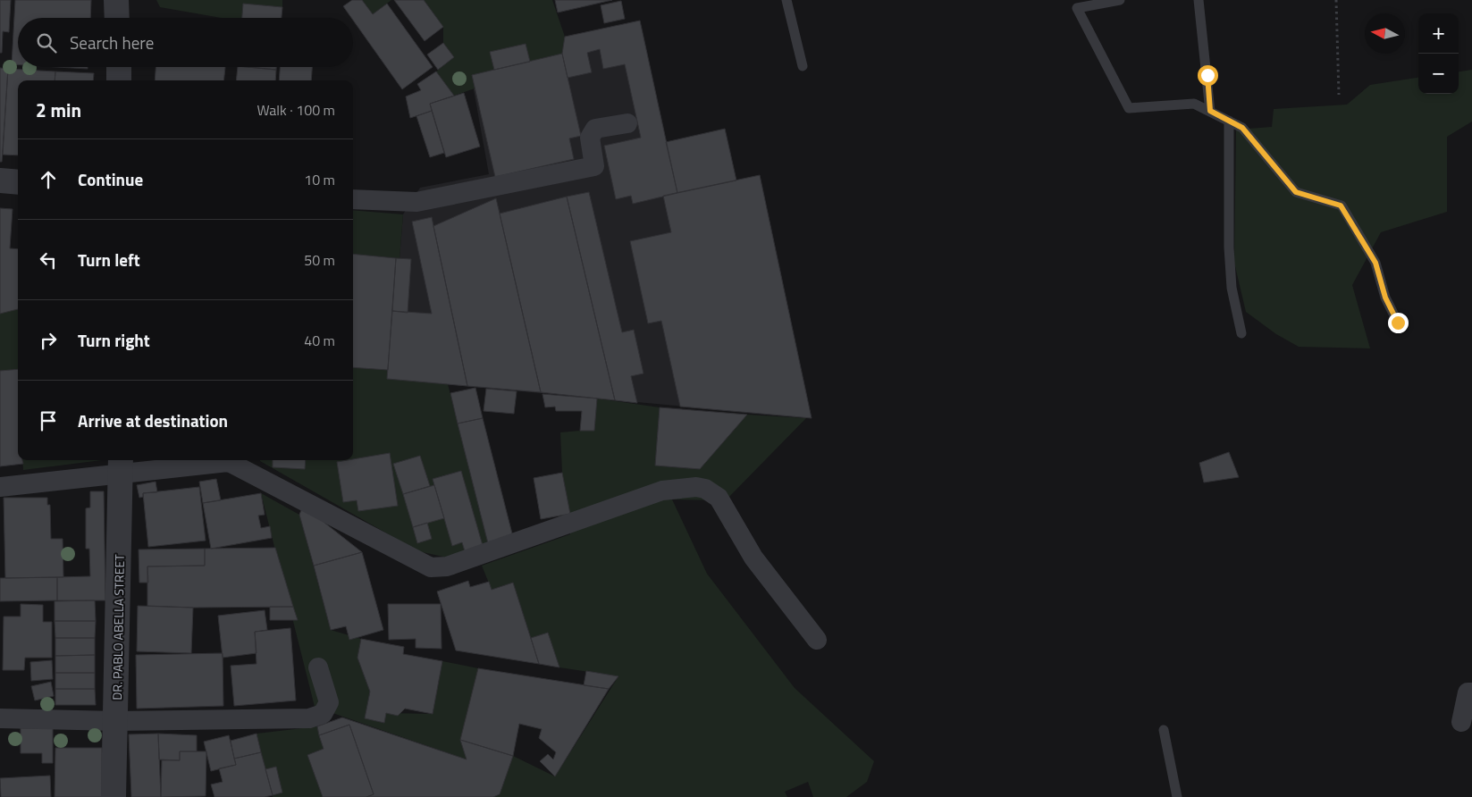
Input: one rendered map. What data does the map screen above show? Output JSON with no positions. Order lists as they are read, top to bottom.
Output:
{
  "streets": {
    "street": ["DR. PABLO ABELLA STREET"]
  },
  "north": "left",
  "page": {
    "map_buttons": ["+", "−"],
    "search": "Search here",
    "heading": ["2 min", "Walk · 100 m"],
    "list": [
      ["Continue", "10 m"],
      ["Turn left", "50 m"],
      ["Turn right", "40 m"],
      "Arrive at destination"
    ]
  }
}
